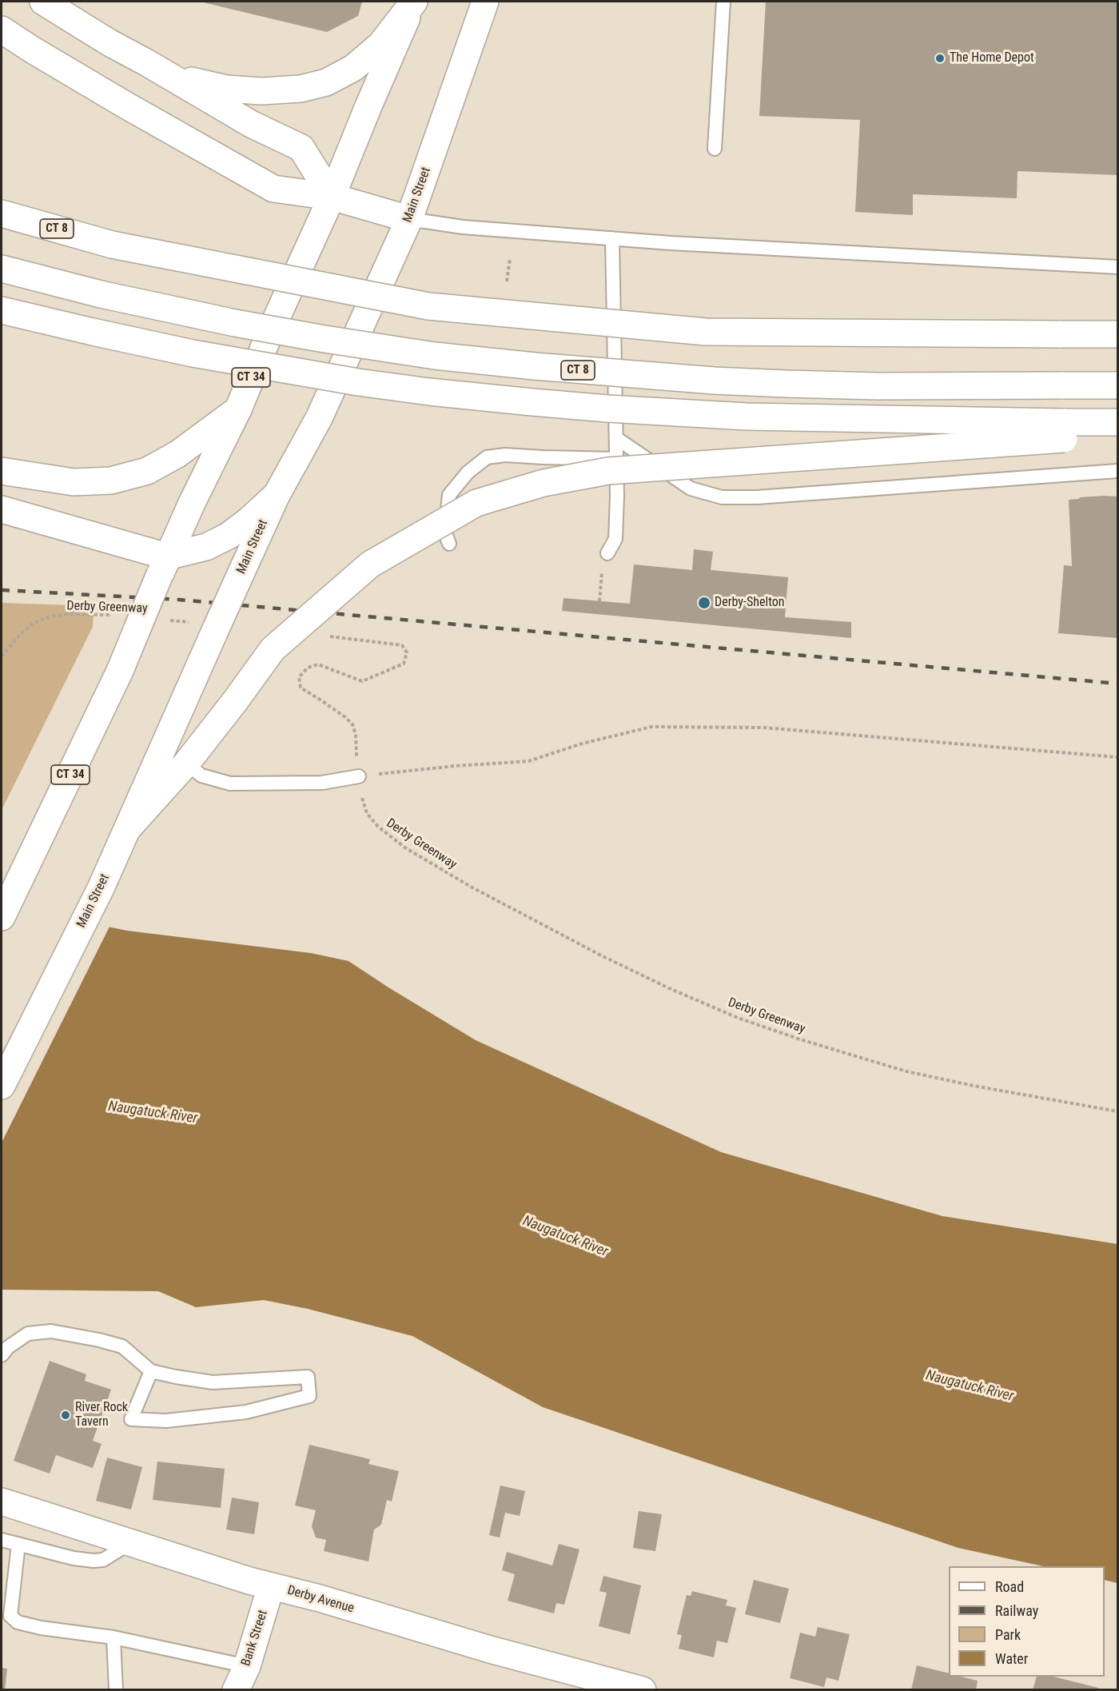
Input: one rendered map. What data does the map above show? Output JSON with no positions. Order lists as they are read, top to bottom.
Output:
{
  "streets": {
    "main road": [
      "Main Street",
      "CT 8",
      "CT 34",
      "Derby Avenue",
      "Bank Street"
    ],
    "path": ["Derby Greenway"]
  },
  "crossings": [
    ["Main Street", "Derby Greenway"],
    ["CT 34", "Derby Greenway"],
    ["Derby Avenue", "Bank Street"]
  ],
  "water": ["Naugatuck River"],
  "places": ["The Home Depot", "Derby-Shelton", "River Rock Tavern"],
  "legend": [
    "Road",
    "Railway",
    "Park",
    "Water"
  ]
}
